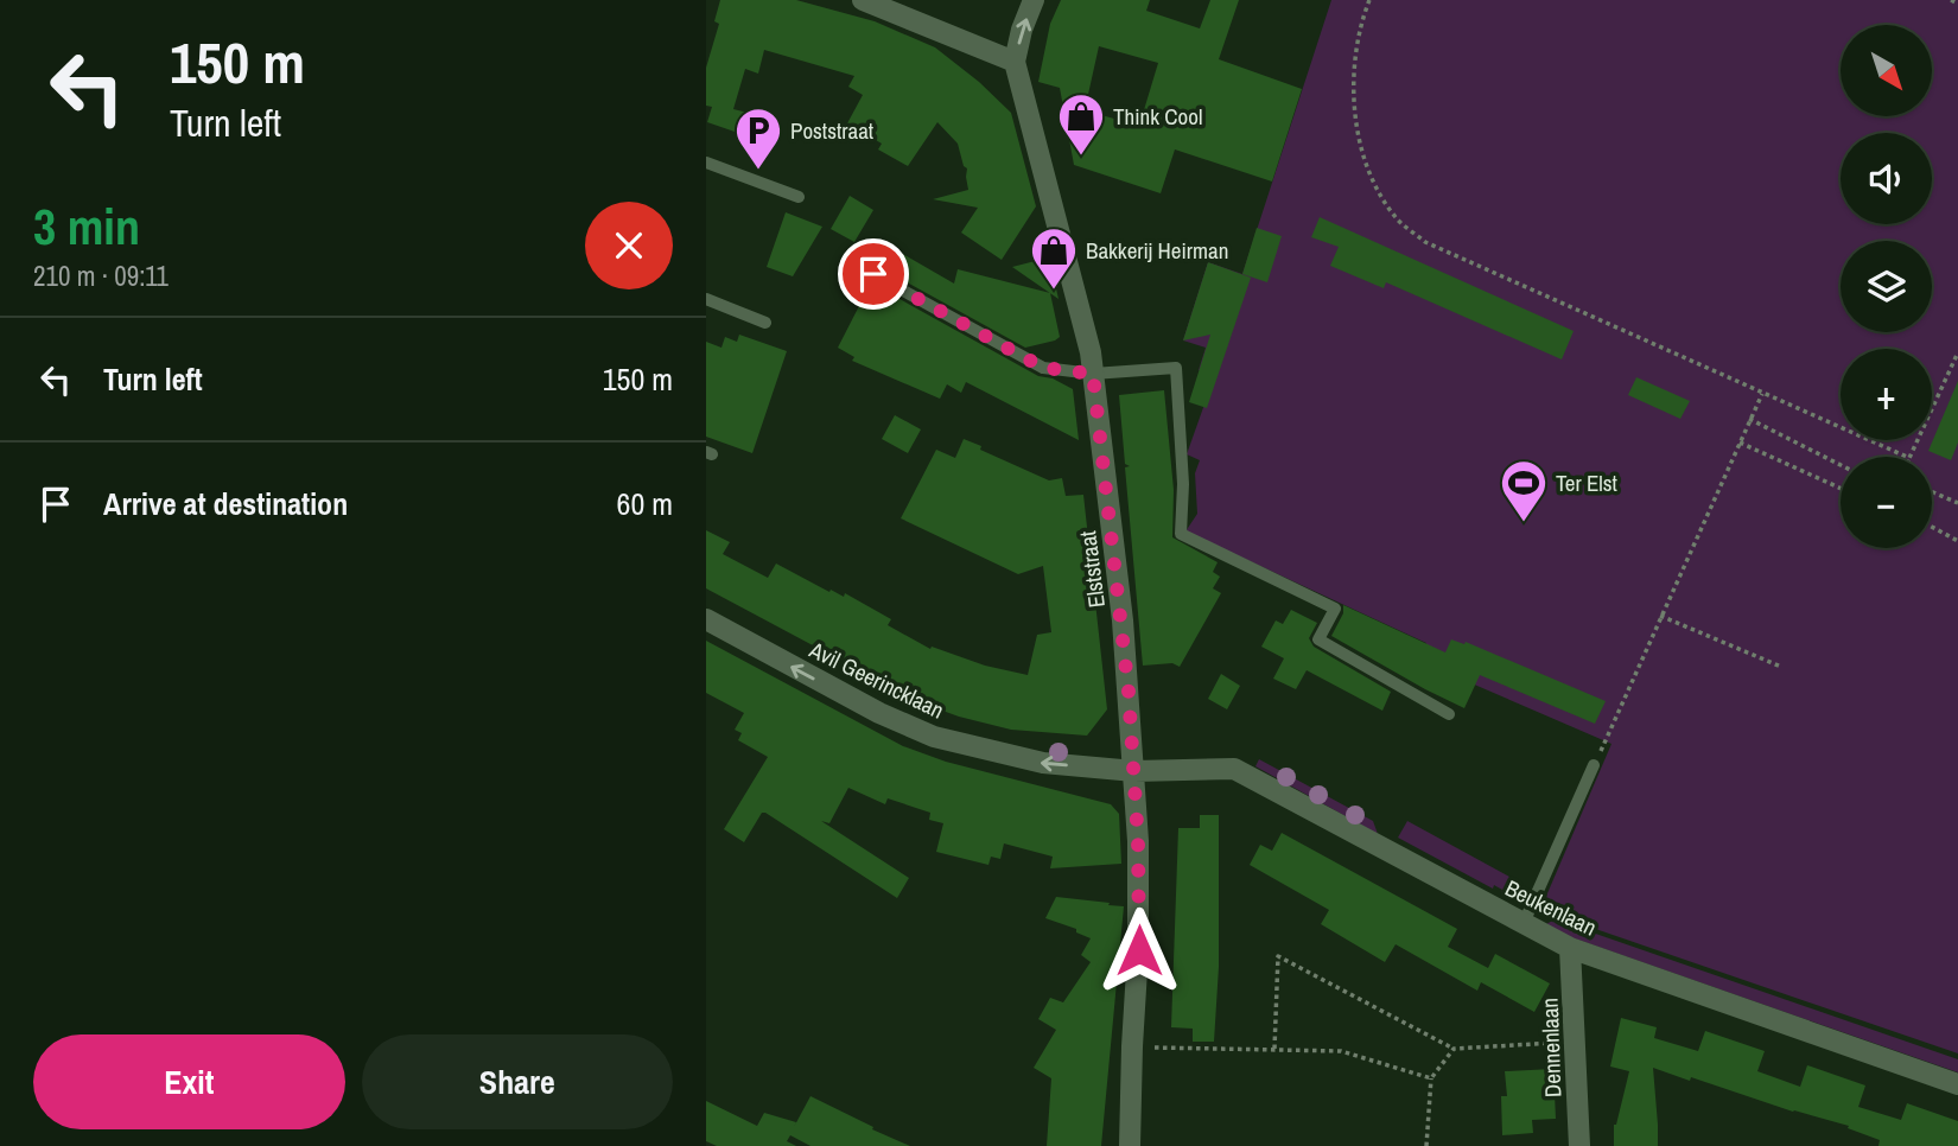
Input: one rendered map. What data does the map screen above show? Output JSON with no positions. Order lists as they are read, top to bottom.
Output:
{
  "streets": {
    "street": [
      "Elststraat",
      "Avil Geerincklaan",
      "Beukenlaan",
      "Dennenlaan"
    ]
  },
  "crossings": [
    ["Elststraat", "Avil Geerincklaan"],
    ["Elststraat", "Beukenlaan"],
    ["Avil Geerincklaan", "Beukenlaan"],
    ["Beukenlaan", "Dennenlaan"]
  ],
  "one_way": ["Avil Geerincklaan"],
  "places": {
    "shop": ["Think Cool", "Bakkerij Heirman"],
    "parking": ["Poststraat"],
    "sports": ["Ter Elst"]
  },
  "north": "bottom right",
  "page": {
    "turn": ["150 m", "Turn left"],
    "map_buttons": ["+", "−"],
    "heading": ["3 min", "210 m · 09:11"],
    "list": [
      {
        "name": "Turn left",
        "value": "150 m"
      },
      {
        "name": "Arrive at destination",
        "value": "60 m"
      }
    ],
    "buttons": ["Exit", "Share"]
  }
}
